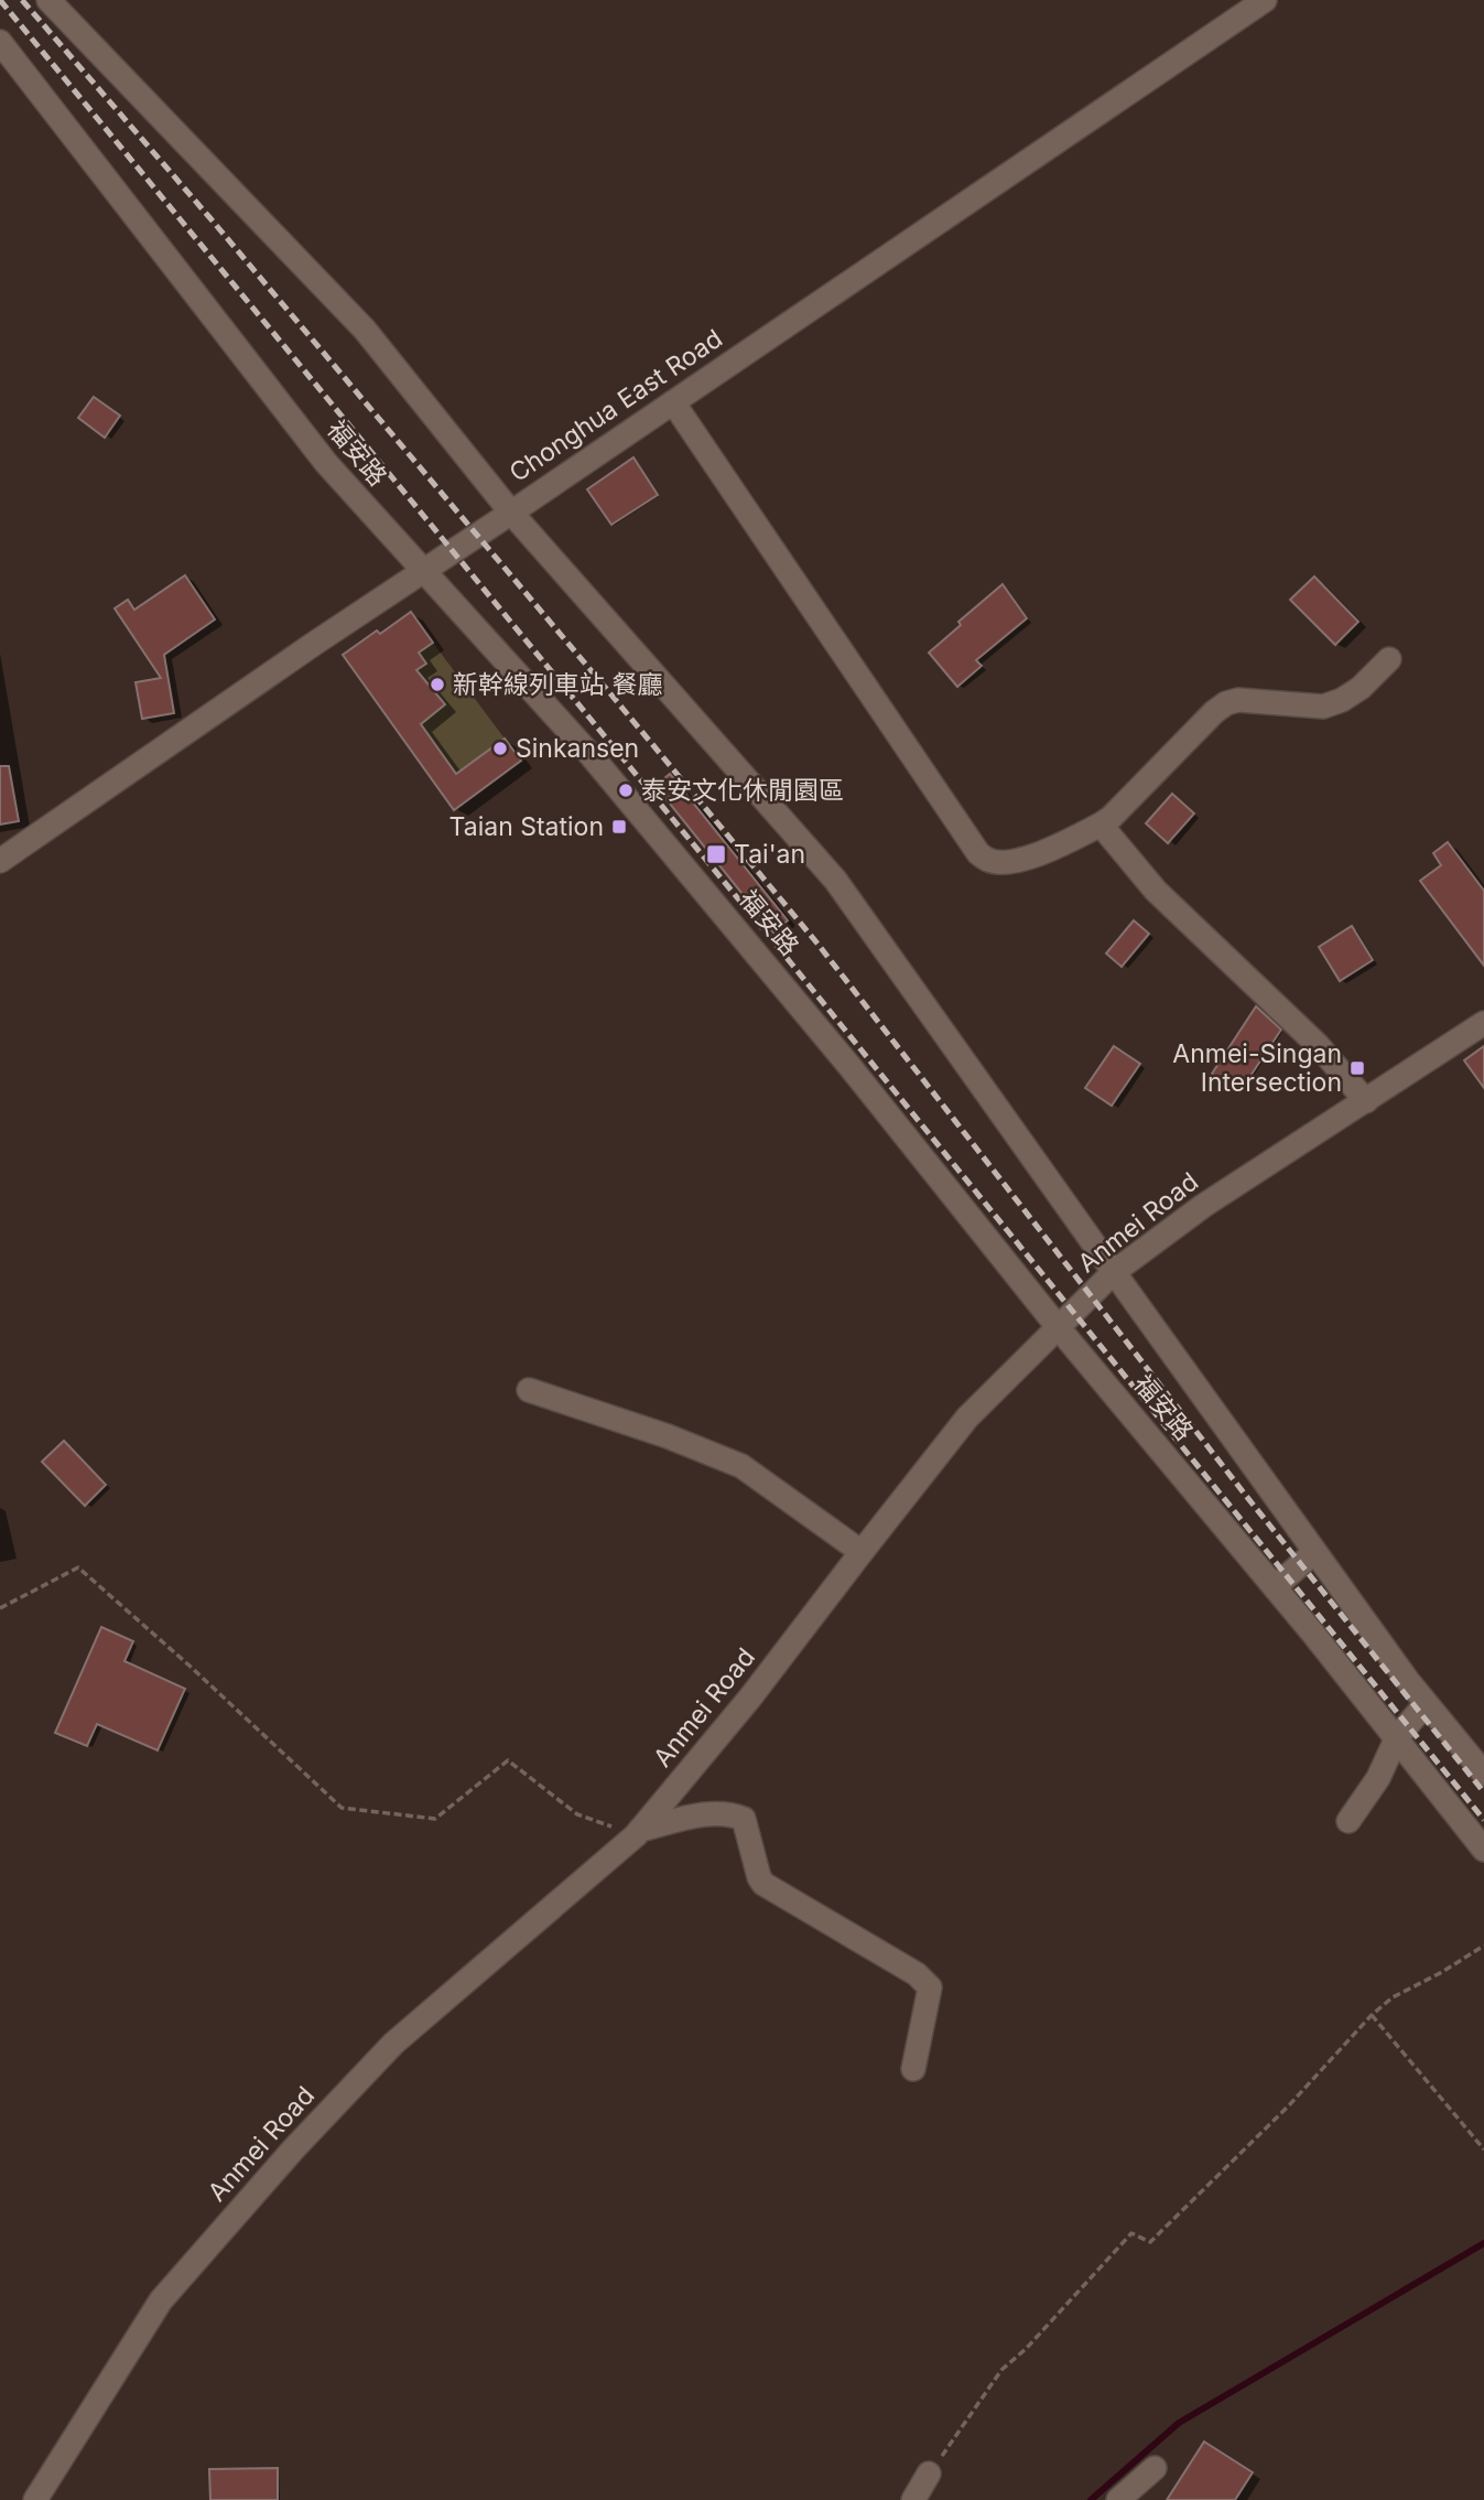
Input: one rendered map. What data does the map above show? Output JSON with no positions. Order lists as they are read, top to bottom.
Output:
{
  "streets": {
    "street": ["Chonghua East Road", "福安路", "Anmei Road"]
  },
  "crossings": [
    ["Chonghua East Road", "福安路"],
    ["福安路", "Anmei Road"]
  ],
  "places": {
    "other": ["新幹線列車站 餐廳", "Sinkansen", "泰安文化休閒園區"],
    "transit": ["Taian Station", "Tai'an", "Anmei-Singan Intersection"]
  }
}
